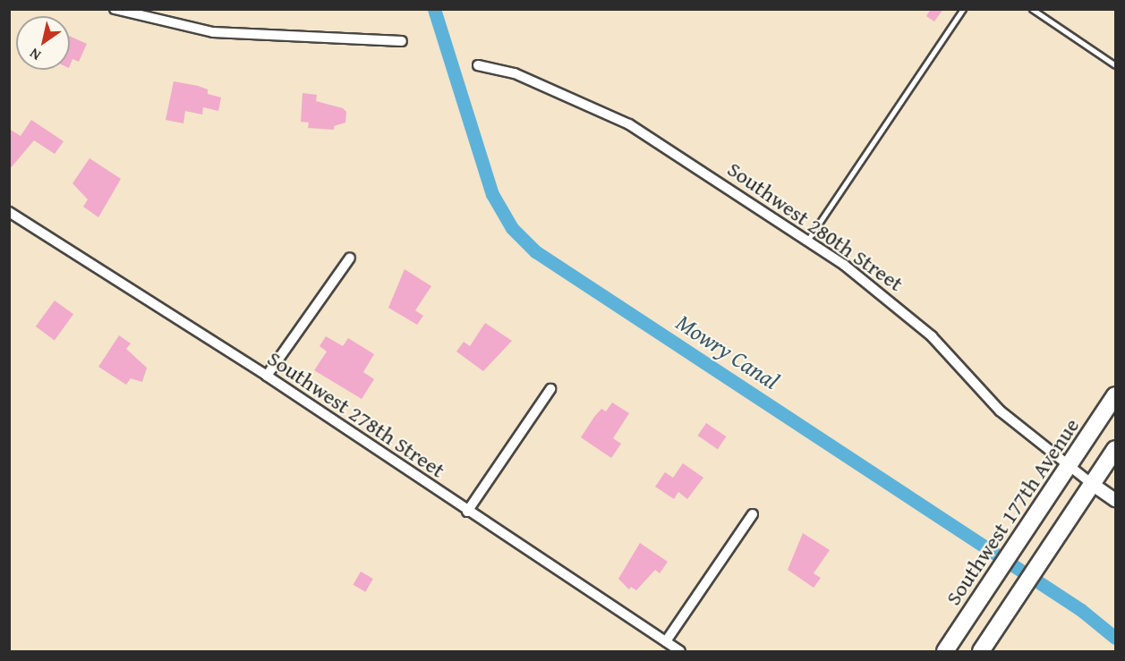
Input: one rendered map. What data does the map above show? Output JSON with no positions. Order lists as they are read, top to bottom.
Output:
{
  "streets": {
    "highway": ["Southwest 177th Avenue"],
    "street": ["Southwest 280th Street", "Southwest 278th Street"]
  },
  "crossings": [
    ["Southwest 280th Street", "Southwest 177th Avenue"]
  ],
  "water": ["Mowry Canal"],
  "north": "bottom left"
}
